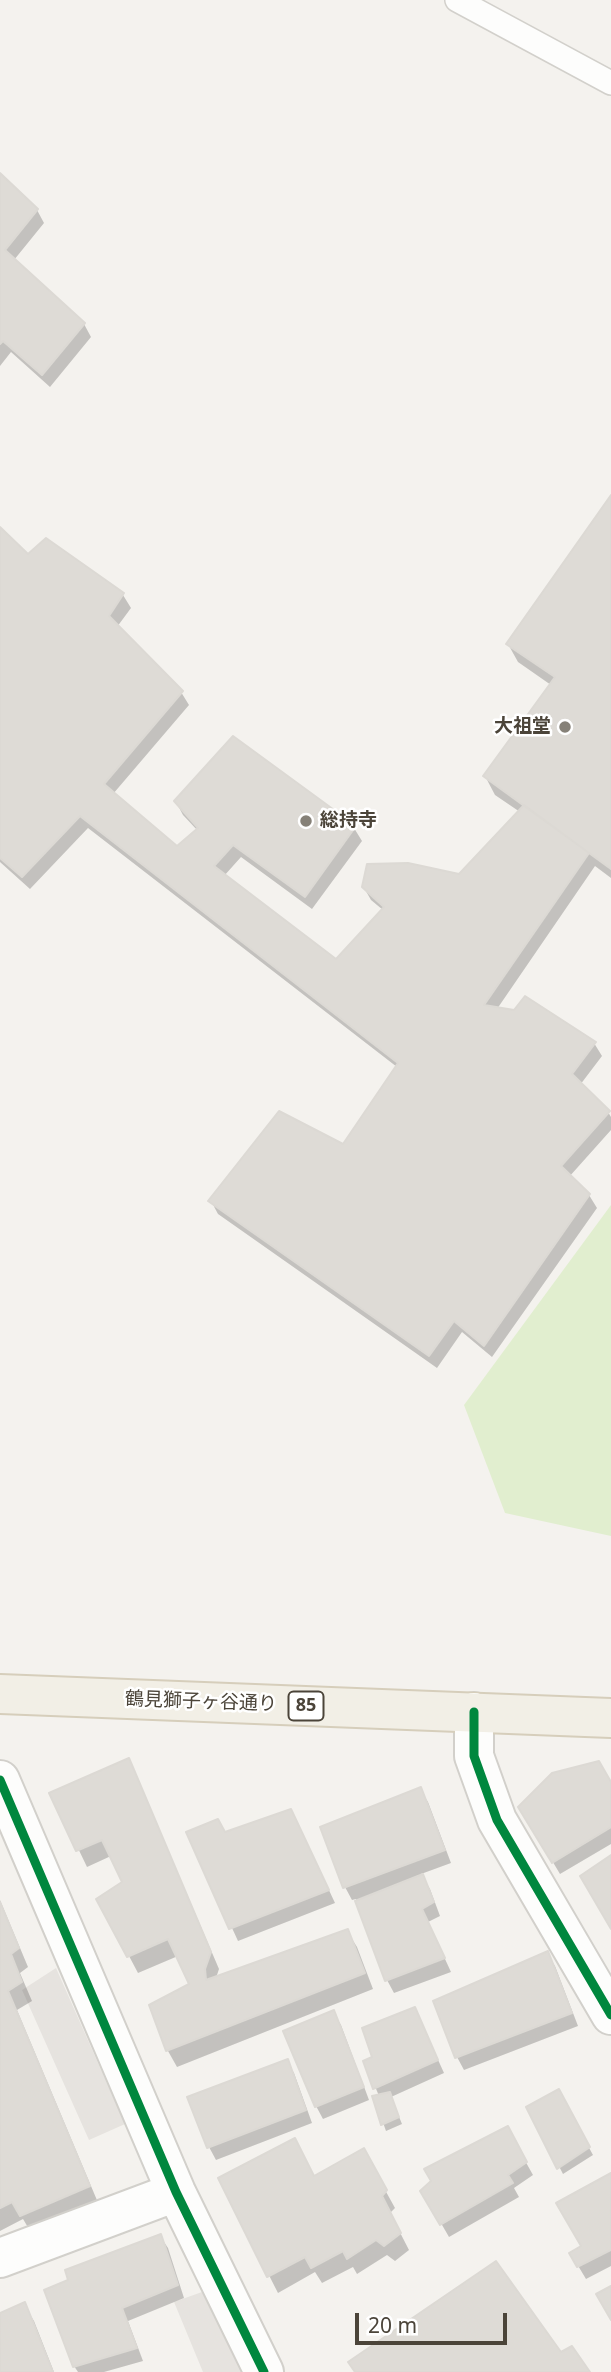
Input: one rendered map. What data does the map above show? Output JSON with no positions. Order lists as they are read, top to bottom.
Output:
{
  "streets": {
    "main road": ["鶴見獅子ヶ谷通り", "85"]
  },
  "places": ["大祖堂", "総持寺"],
  "scale_bar": "20 m"
}
